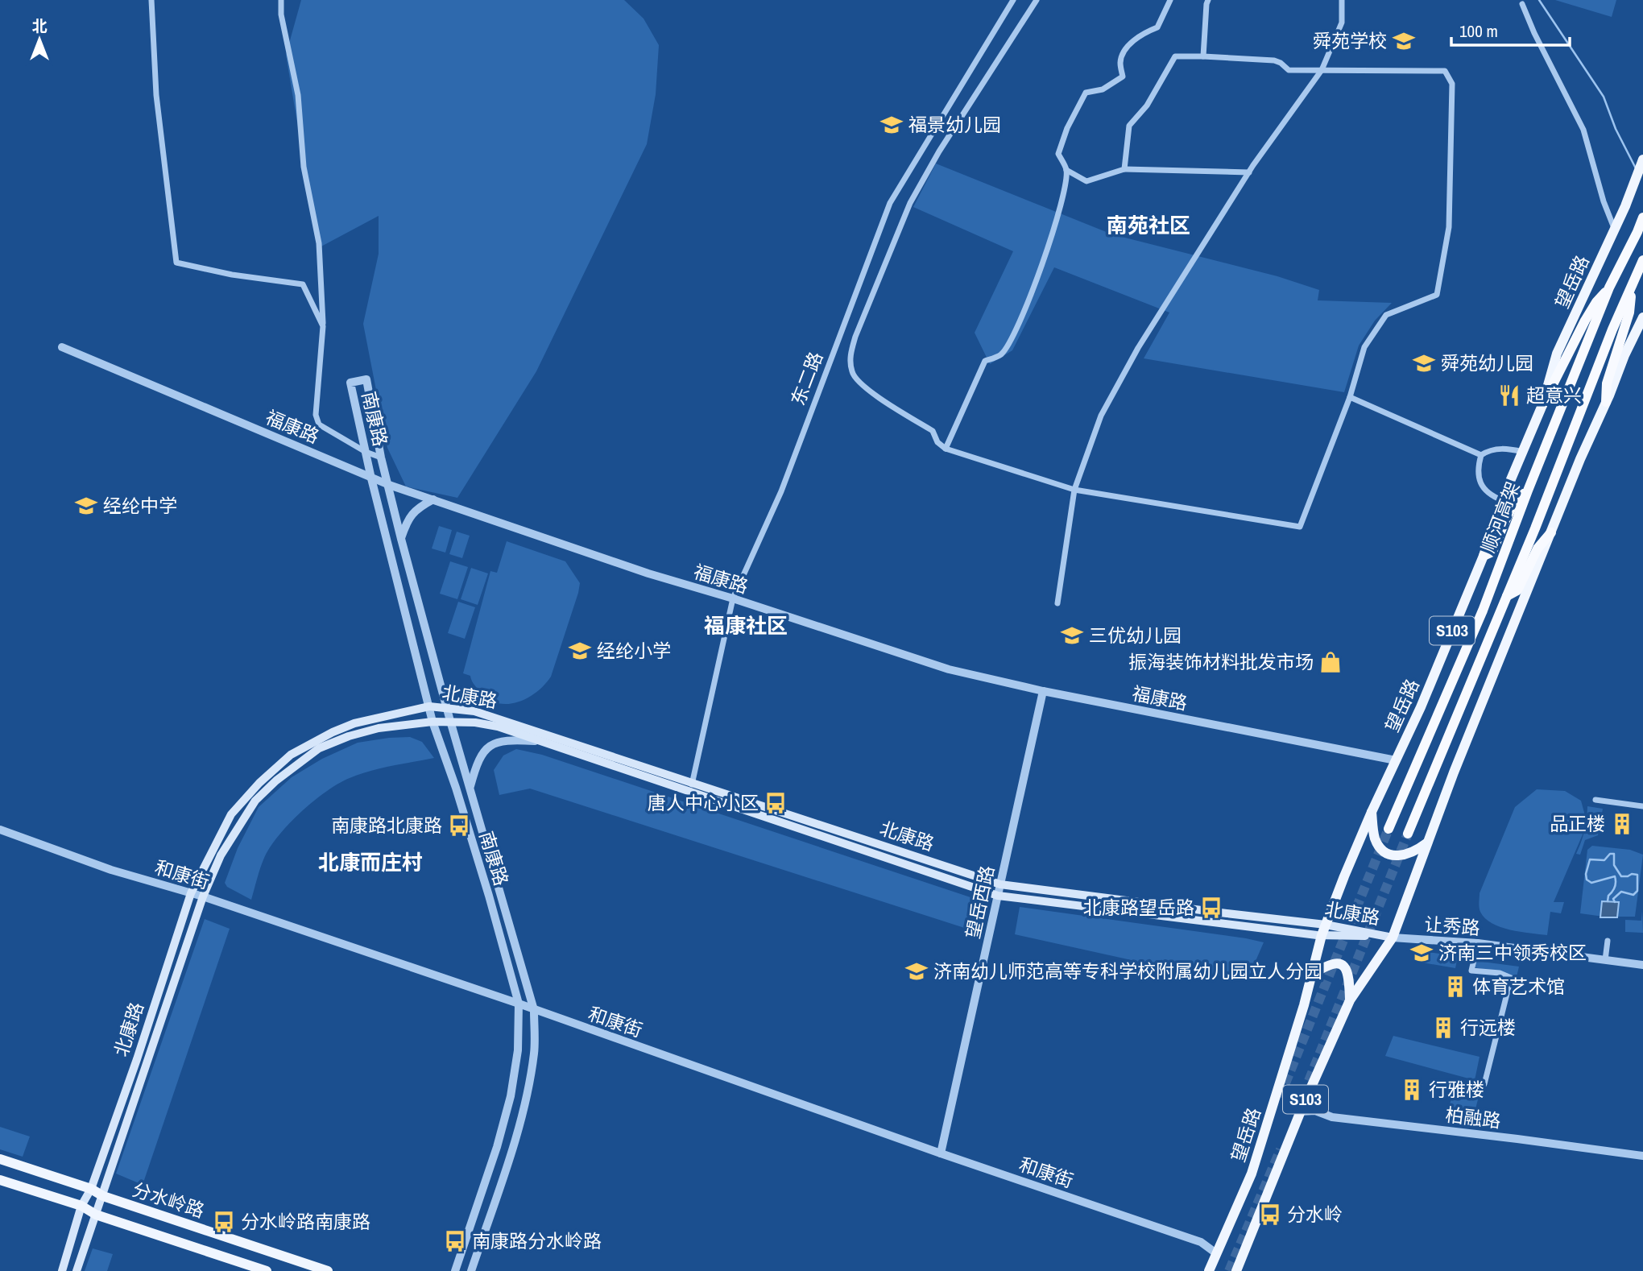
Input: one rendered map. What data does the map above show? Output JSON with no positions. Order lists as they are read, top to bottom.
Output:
{
  "streets": {
    "highway": ["顺河高架"],
    "main road": [
      "望岳路",
      "S103",
      "北康路",
      "分水岭路"
    ],
    "street": [
      "东二路",
      "南康路",
      "福康路",
      "和康街",
      "望岳西路",
      "让秀路",
      "柏融路"
    ]
  },
  "crossings": [
    ["望岳路", "福康路"],
    ["望岳路", "北康路"],
    ["望岳路", "和康街"],
    ["东二路", "福康路"],
    ["东二路", "北康路"],
    ["南康路", "福康路"],
    ["南康路", "北康路"],
    ["南康路", "和康街"],
    ["福康路", "望岳西路"],
    ["S103", "北康路"],
    ["S103", "让秀路"],
    ["S103", "柏融路"],
    ["北康路", "和康街"],
    ["北康路", "望岳西路"],
    ["北康路", "让秀路"],
    ["北康路", "分水岭路"],
    ["和康街", "望岳西路"]
  ],
  "districts": ["南苑社区", "福康社区", "北康而庄村"],
  "places": {
    "school or university": [
      "舜苑学校",
      "福景幼儿园",
      "舜苑幼儿园",
      "经纶中学",
      "三优幼儿园",
      "经纶小学",
      "济南三中领秀校区",
      "济南幼儿师范高等专科学校附属幼儿园立人分园"
    ],
    "restaurant": ["超意兴"],
    "shop": ["振海装饰材料批发市场"],
    "bus stop": [
      "唐人中心小区",
      "南康路北康路",
      "北康路望岳路",
      "分水岭",
      "分水岭路南康路",
      "南康路分水岭路"
    ],
    "building": [
      "品正楼",
      "体育艺术馆",
      "行远楼",
      "行雅楼"
    ]
  },
  "scale_bar": "100 m",
  "north": "top"
}
